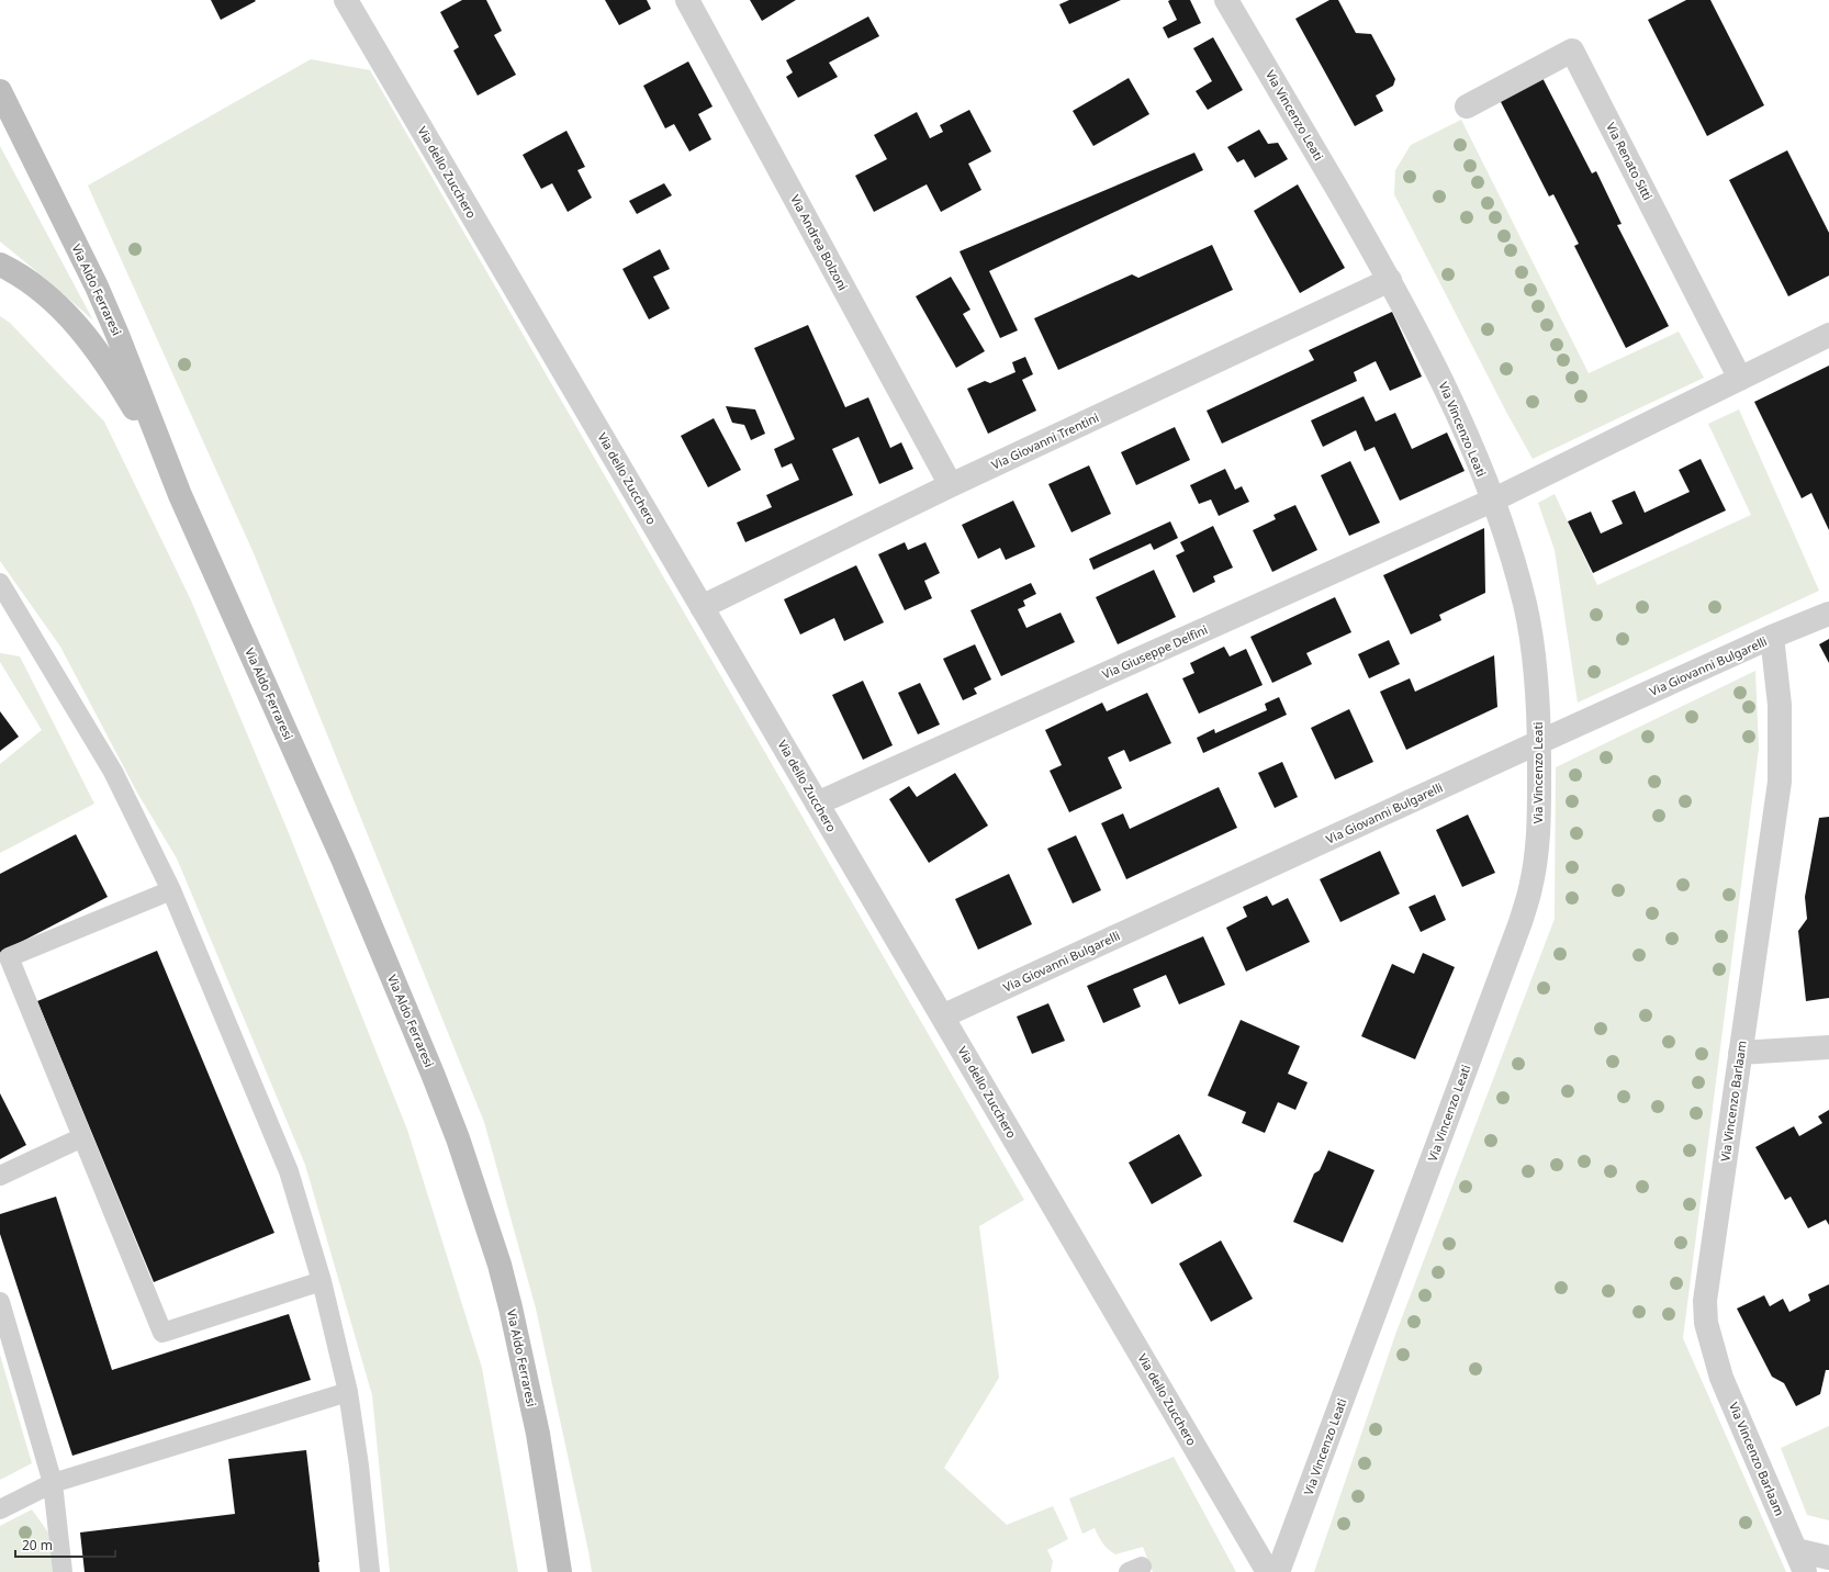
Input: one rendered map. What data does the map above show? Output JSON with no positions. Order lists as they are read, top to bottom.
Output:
{
  "streets": {
    "main road": ["Via Aldo Ferraresi"],
    "street": [
      "Via Vincenzo Leati",
      "Via Renato Sitti",
      "Via dello Zucchero",
      "Via Andrea Bolzoni",
      "Via Giovanni Trentini",
      "Via Giuseppe Delfini",
      "Via Giovanni Bulgarelli",
      "Via Vincenzo Barlaam"
    ]
  },
  "crossings": [
    ["Via Vincenzo Leati", "Via Giovanni Trentini"],
    ["Via Vincenzo Leati", "Via Giuseppe Delfini"],
    ["Via Vincenzo Leati", "Via Giovanni Bulgarelli"],
    ["Via dello Zucchero", "Via Giovanni Trentini"],
    ["Via dello Zucchero", "Via Giuseppe Delfini"],
    ["Via dello Zucchero", "Via Giovanni Bulgarelli"],
    ["Via Andrea Bolzoni", "Via Giovanni Trentini"],
    ["Via Giovanni Bulgarelli", "Via Vincenzo Barlaam"]
  ],
  "scale_bar": "20 m"
}
